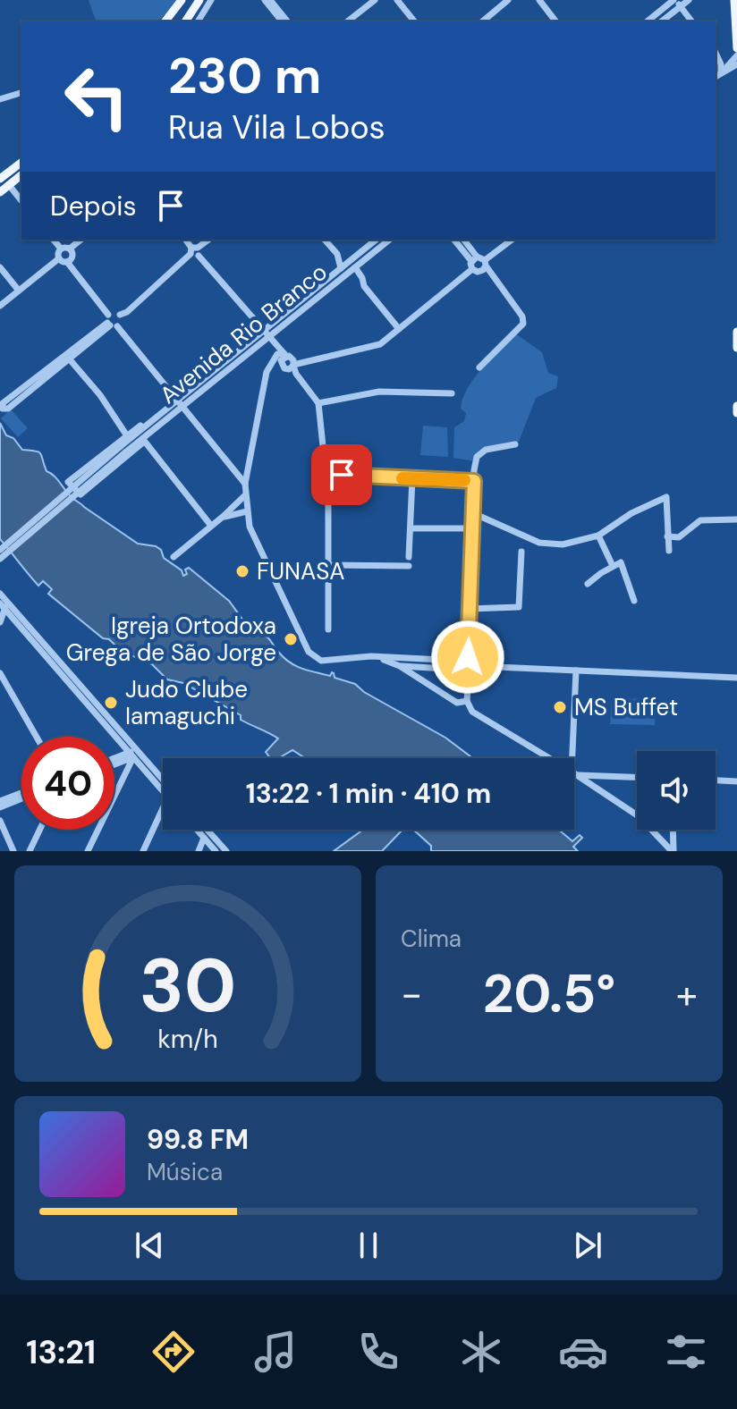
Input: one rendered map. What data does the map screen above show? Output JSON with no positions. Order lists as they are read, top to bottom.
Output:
{
  "streets": {
    "street": ["Avenida Rio Branco"]
  },
  "places": [
    "FUNASA",
    "Igreja Ortodoxa Grega de São Jorge",
    "Judo Clube Iamaguchi",
    "MS Buffet"
  ],
  "page": {
    "turn": ["230 m", "Rua Vila Lobos"],
    "then": "Depois",
    "limit": "40",
    "trip": "13:22 · 1 min · 410 m",
    "tile": "Clima",
    "heat": ["−", "20.5°", "+"],
    "song": ["99.8 FM", "Música"],
    "tabs": "13:21",
    "gauge": ["30", "km/h"]
  }
}
